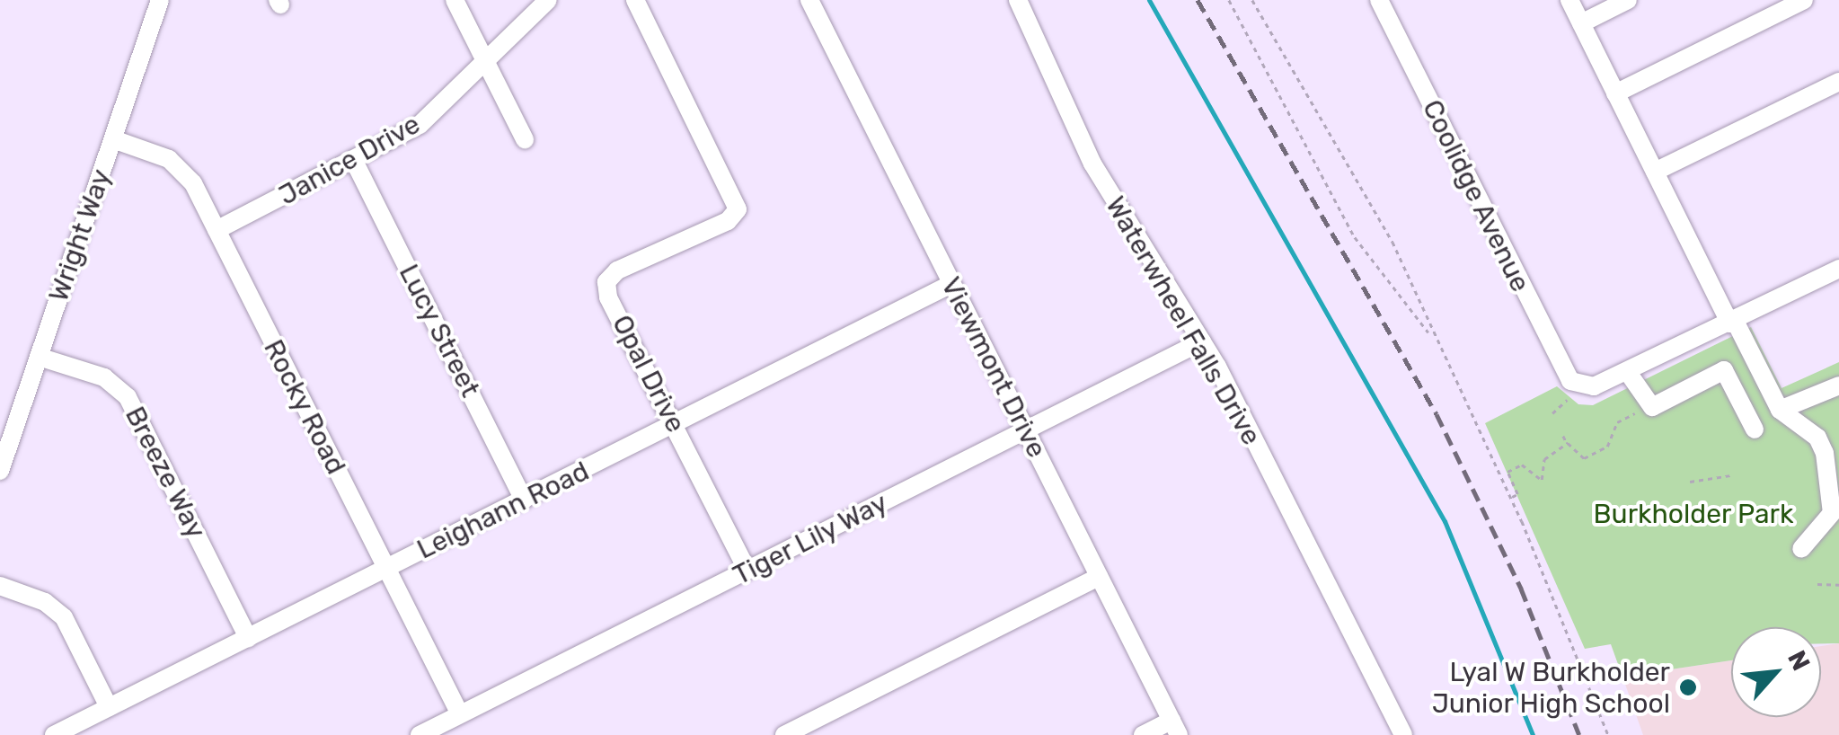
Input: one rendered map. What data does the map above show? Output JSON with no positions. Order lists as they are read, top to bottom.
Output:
{
  "streets": {
    "street": [
      "Janice Drive",
      "Coolidge Avenue",
      "Wright Way",
      "Waterwheel Falls Drive",
      "Lucy Street",
      "Viewmont Drive",
      "Opal Drive",
      "Rocky Road",
      "Breeze Way",
      "Leighann Road",
      "Tiger Lily Way"
    ]
  },
  "crossings": [
    ["Janice Drive", "Lucy Street"],
    ["Janice Drive", "Rocky Road"],
    ["Wright Way", "Rocky Road"],
    ["Wright Way", "Breeze Way"],
    ["Waterwheel Falls Drive", "Tiger Lily Way"],
    ["Lucy Street", "Leighann Road"],
    ["Viewmont Drive", "Leighann Road"],
    ["Viewmont Drive", "Tiger Lily Way"],
    ["Opal Drive", "Leighann Road"],
    ["Opal Drive", "Tiger Lily Way"],
    ["Rocky Road", "Leighann Road"],
    ["Rocky Road", "Tiger Lily Way"],
    ["Breeze Way", "Leighann Road"]
  ],
  "parks": ["Burkholder Park"],
  "places": ["Lyal W Burkholder Junior High School"],
  "north": "top right"
}
